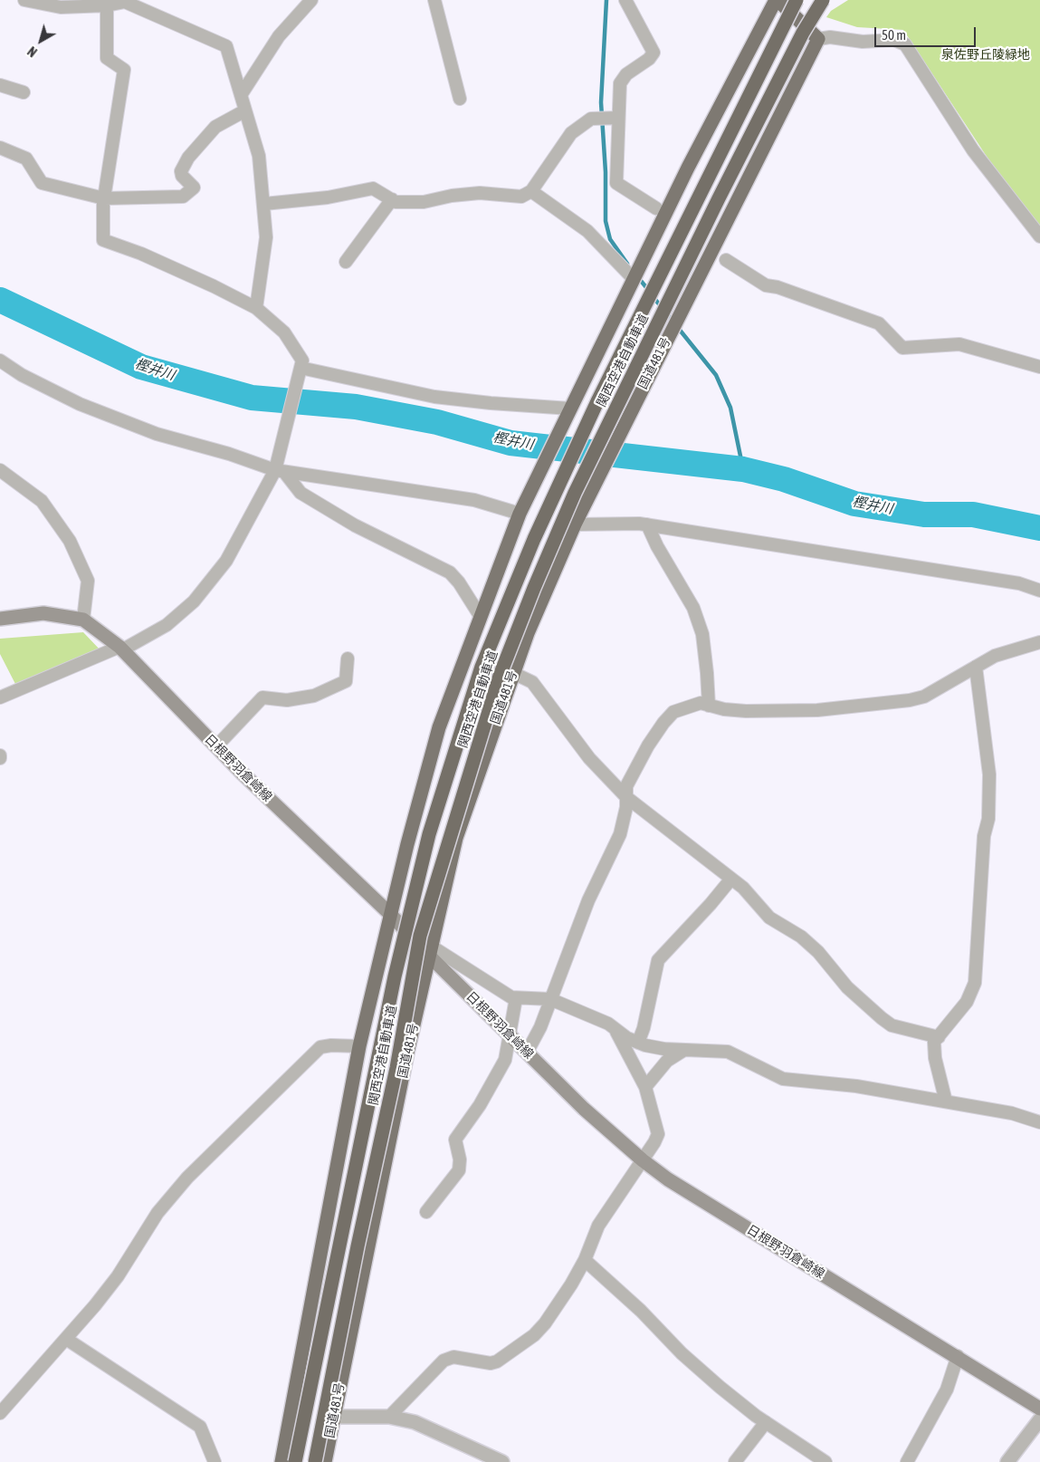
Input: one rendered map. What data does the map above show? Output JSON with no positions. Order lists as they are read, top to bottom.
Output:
{
  "streets": {
    "highway": ["関西空港自動車道", "国道481号"],
    "main road": ["日根野羽倉崎線"]
  },
  "crossings": [
    ["国道481号", "日根野羽倉崎線"]
  ],
  "water": ["樫井川"],
  "parks": ["泉佐野丘陵緑地"],
  "scale_bar": "50 m",
  "north": "bottom left"
}
